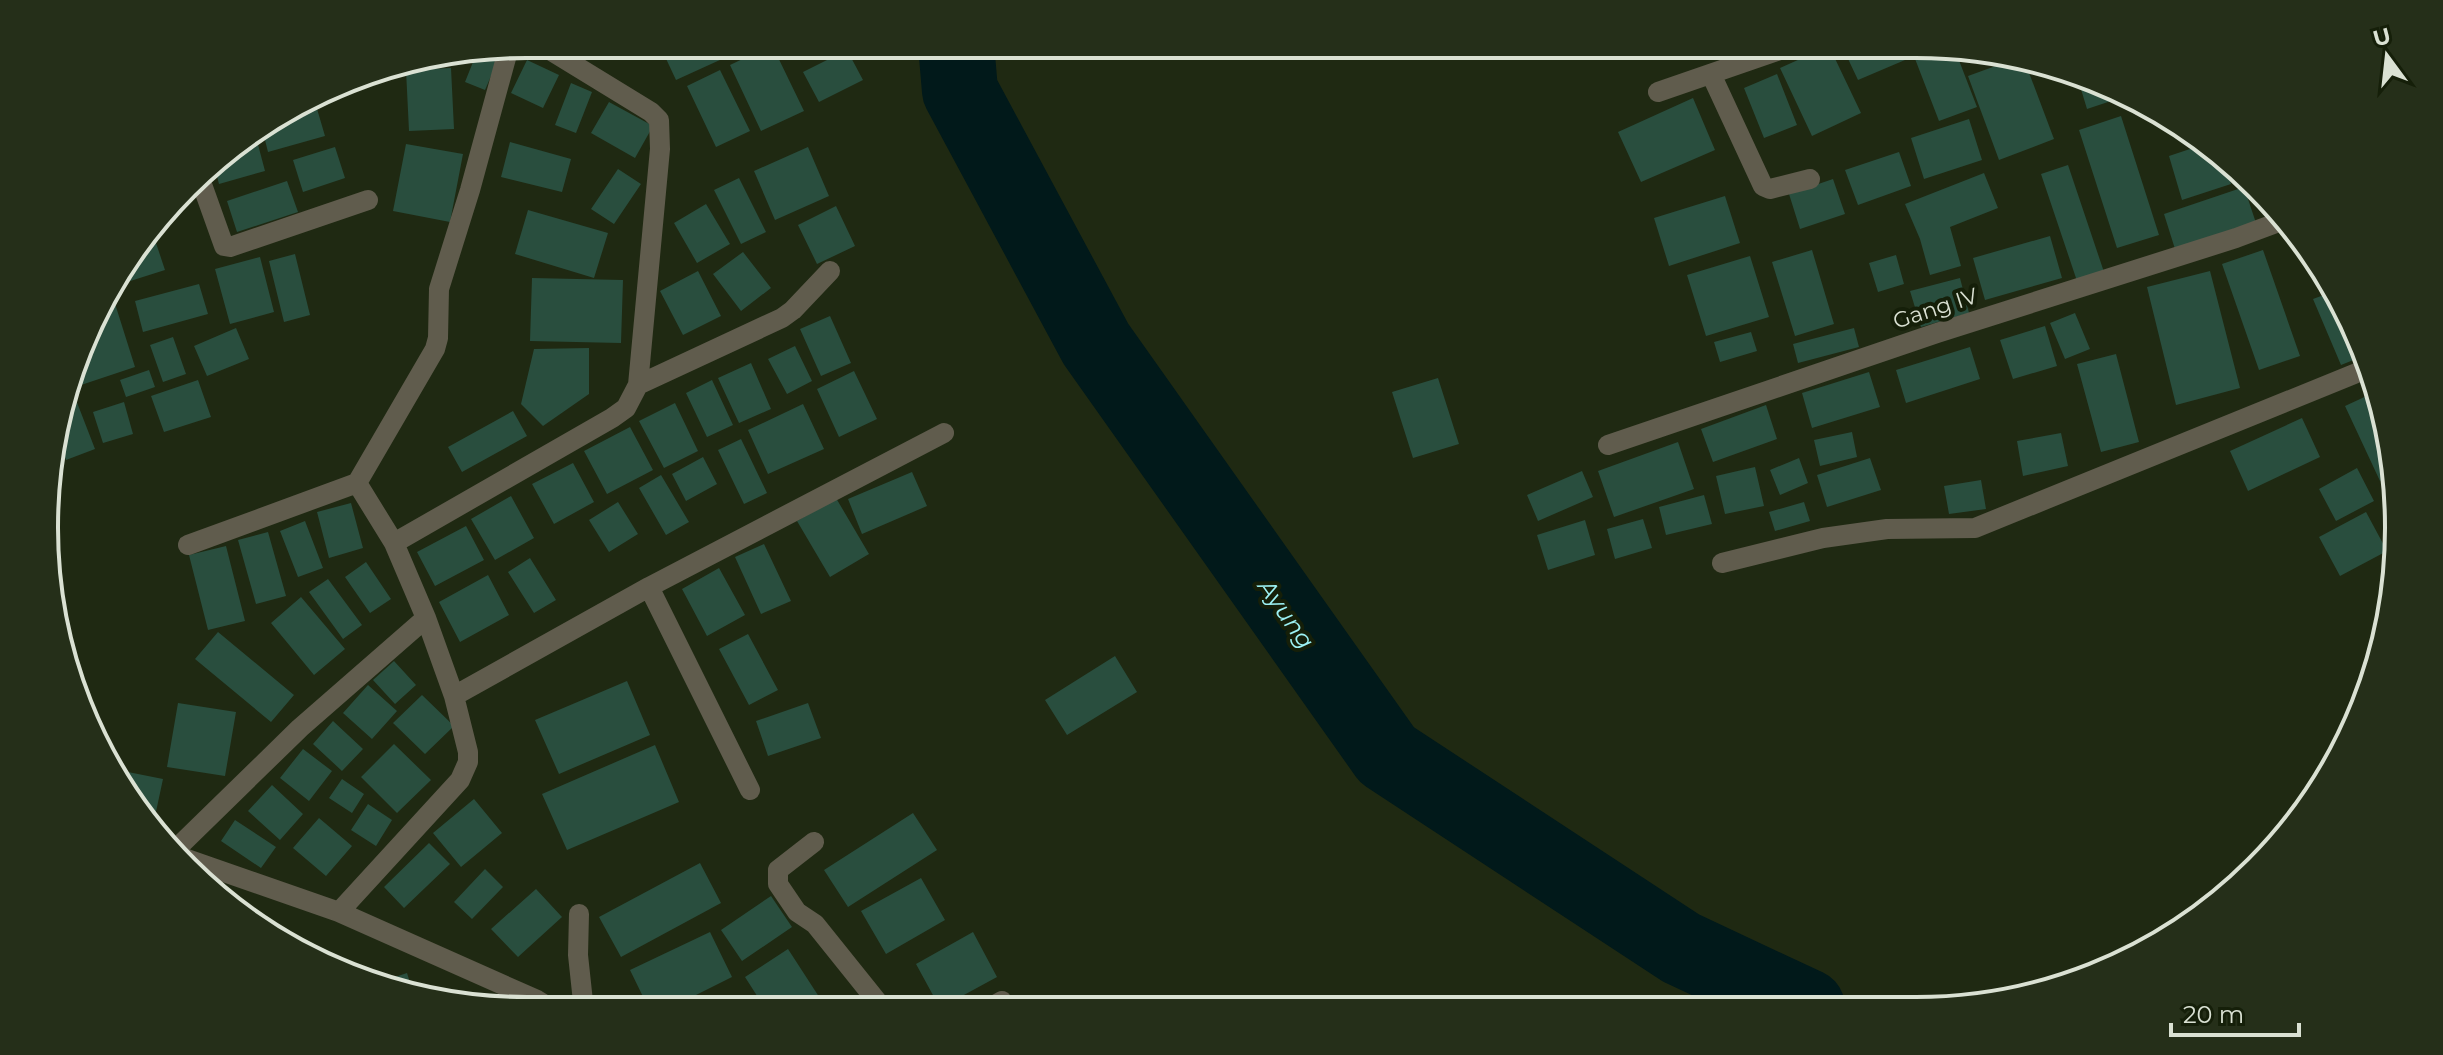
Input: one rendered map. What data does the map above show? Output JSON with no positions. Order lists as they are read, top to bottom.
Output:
{
  "streets": {
    "street": ["Gang IV"]
  },
  "water": ["Ayung"],
  "scale_bar": "20 m",
  "north": "top"
}
